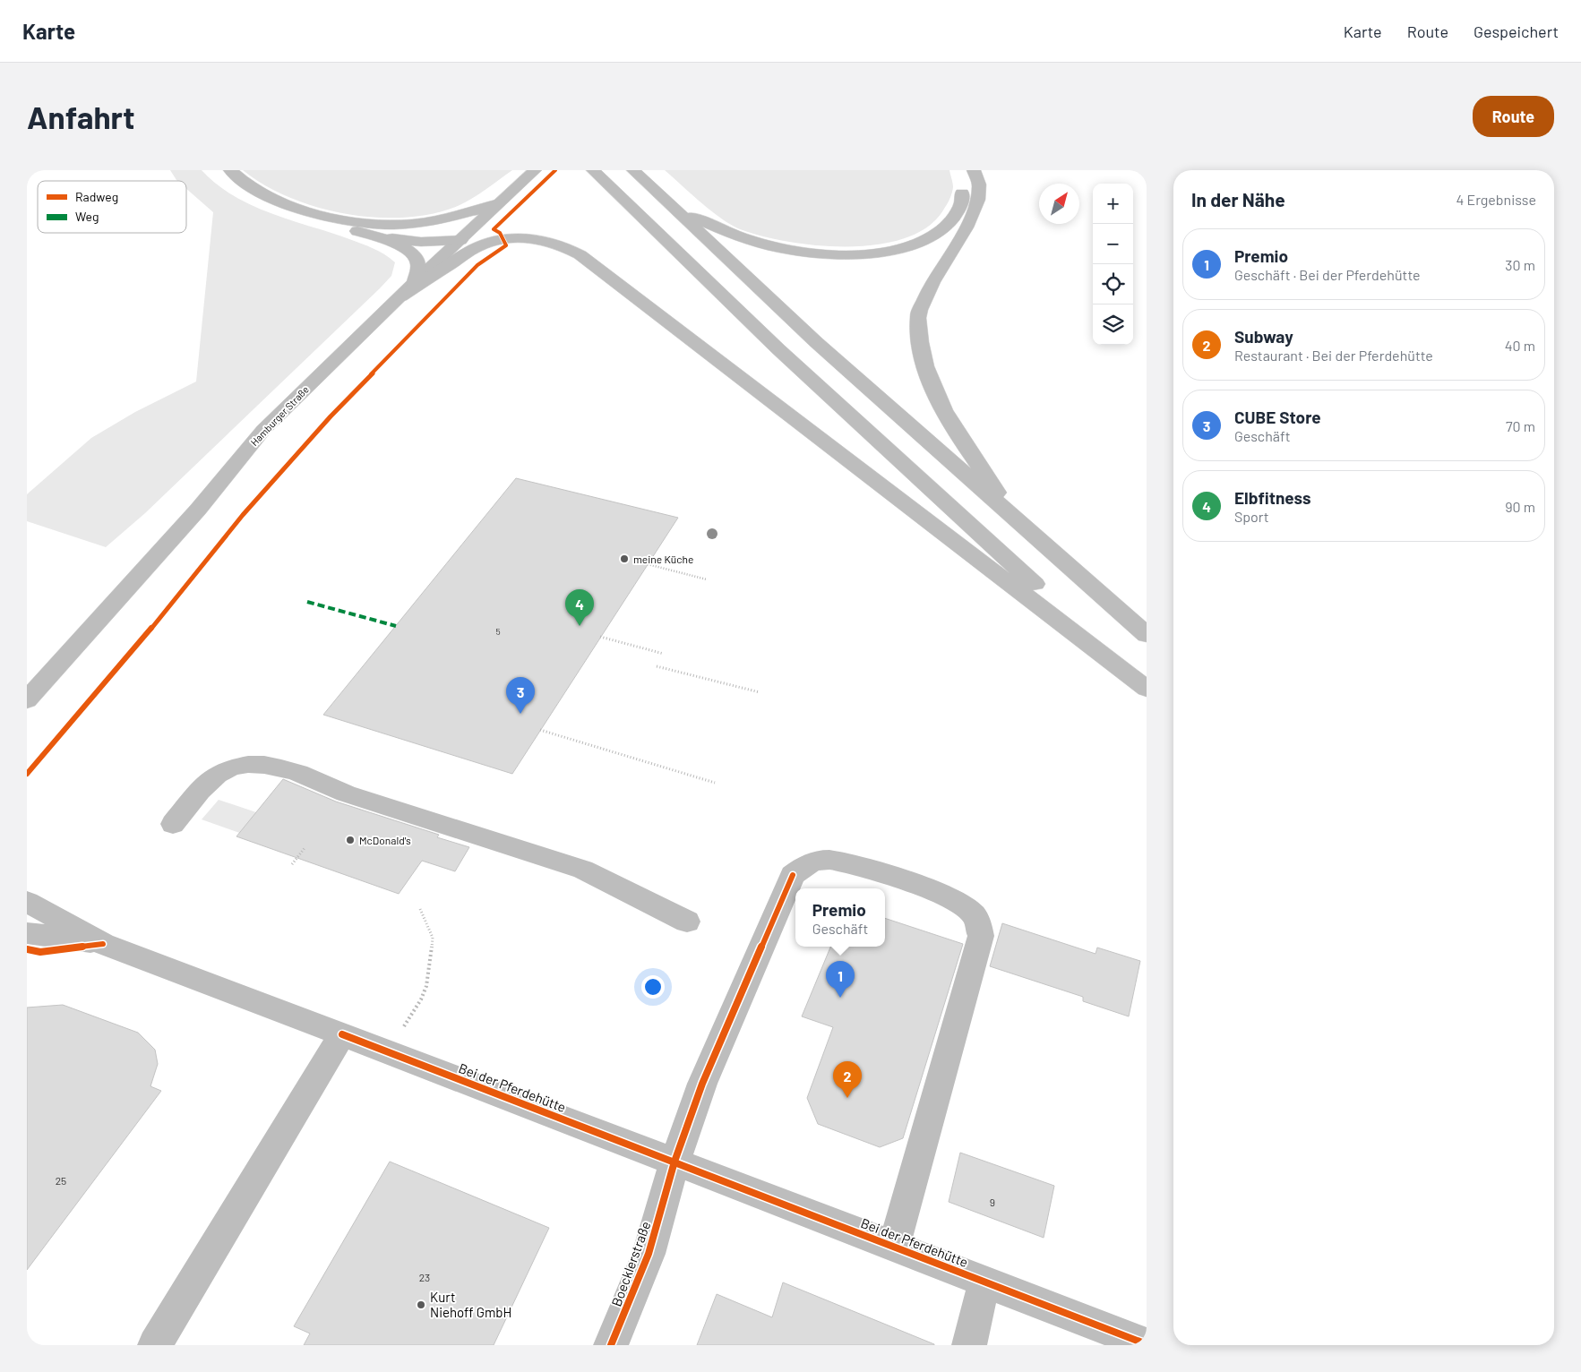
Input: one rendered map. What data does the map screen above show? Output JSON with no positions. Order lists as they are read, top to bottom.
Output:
{
  "streets": {
    "main road": ["Hamburger Straße", "Bei der Pferdehütte", "Boecklerstraße"]
  },
  "crossings": [
    ["Bei der Pferdehütte", "Boecklerstraße"]
  ],
  "places": ["meine Küche", "McDonald's", "Kurt Niehoff GmbH"],
  "house_numbers": [
    "5",
    "25",
    "9",
    "23"
  ],
  "legend": ["Radweg", "Weg"],
  "north": "top right",
  "page": {
    "header": "Karte",
    "nav": ["Karte", "Route", "Gespeichert"],
    "buttons": "Route",
    "title": "Anfahrt",
    "heading": ["In der Nähe", "4 Ergebnisse"],
    "map_buttons": ["+", "−"],
    "list": [
      {
        "mark": "1",
        "name": "Premio",
        "note": "Geschäft · Bei der Pferdehütte",
        "value": "30 m"
      },
      {
        "mark": "2",
        "name": "Subway",
        "note": "Restaurant · Bei der Pferdehütte",
        "value": "40 m"
      },
      {
        "mark": "3",
        "name": "CUBE Store",
        "note": "Geschäft",
        "value": "70 m"
      },
      {
        "mark": "4",
        "name": "Elbfitness",
        "note": "Sport",
        "value": "90 m"
      }
    ],
    "pins": [
      "4",
      "3",
      "1",
      "2"
    ],
    "popup": ["Premio", "Geschäft"]
  }
}
